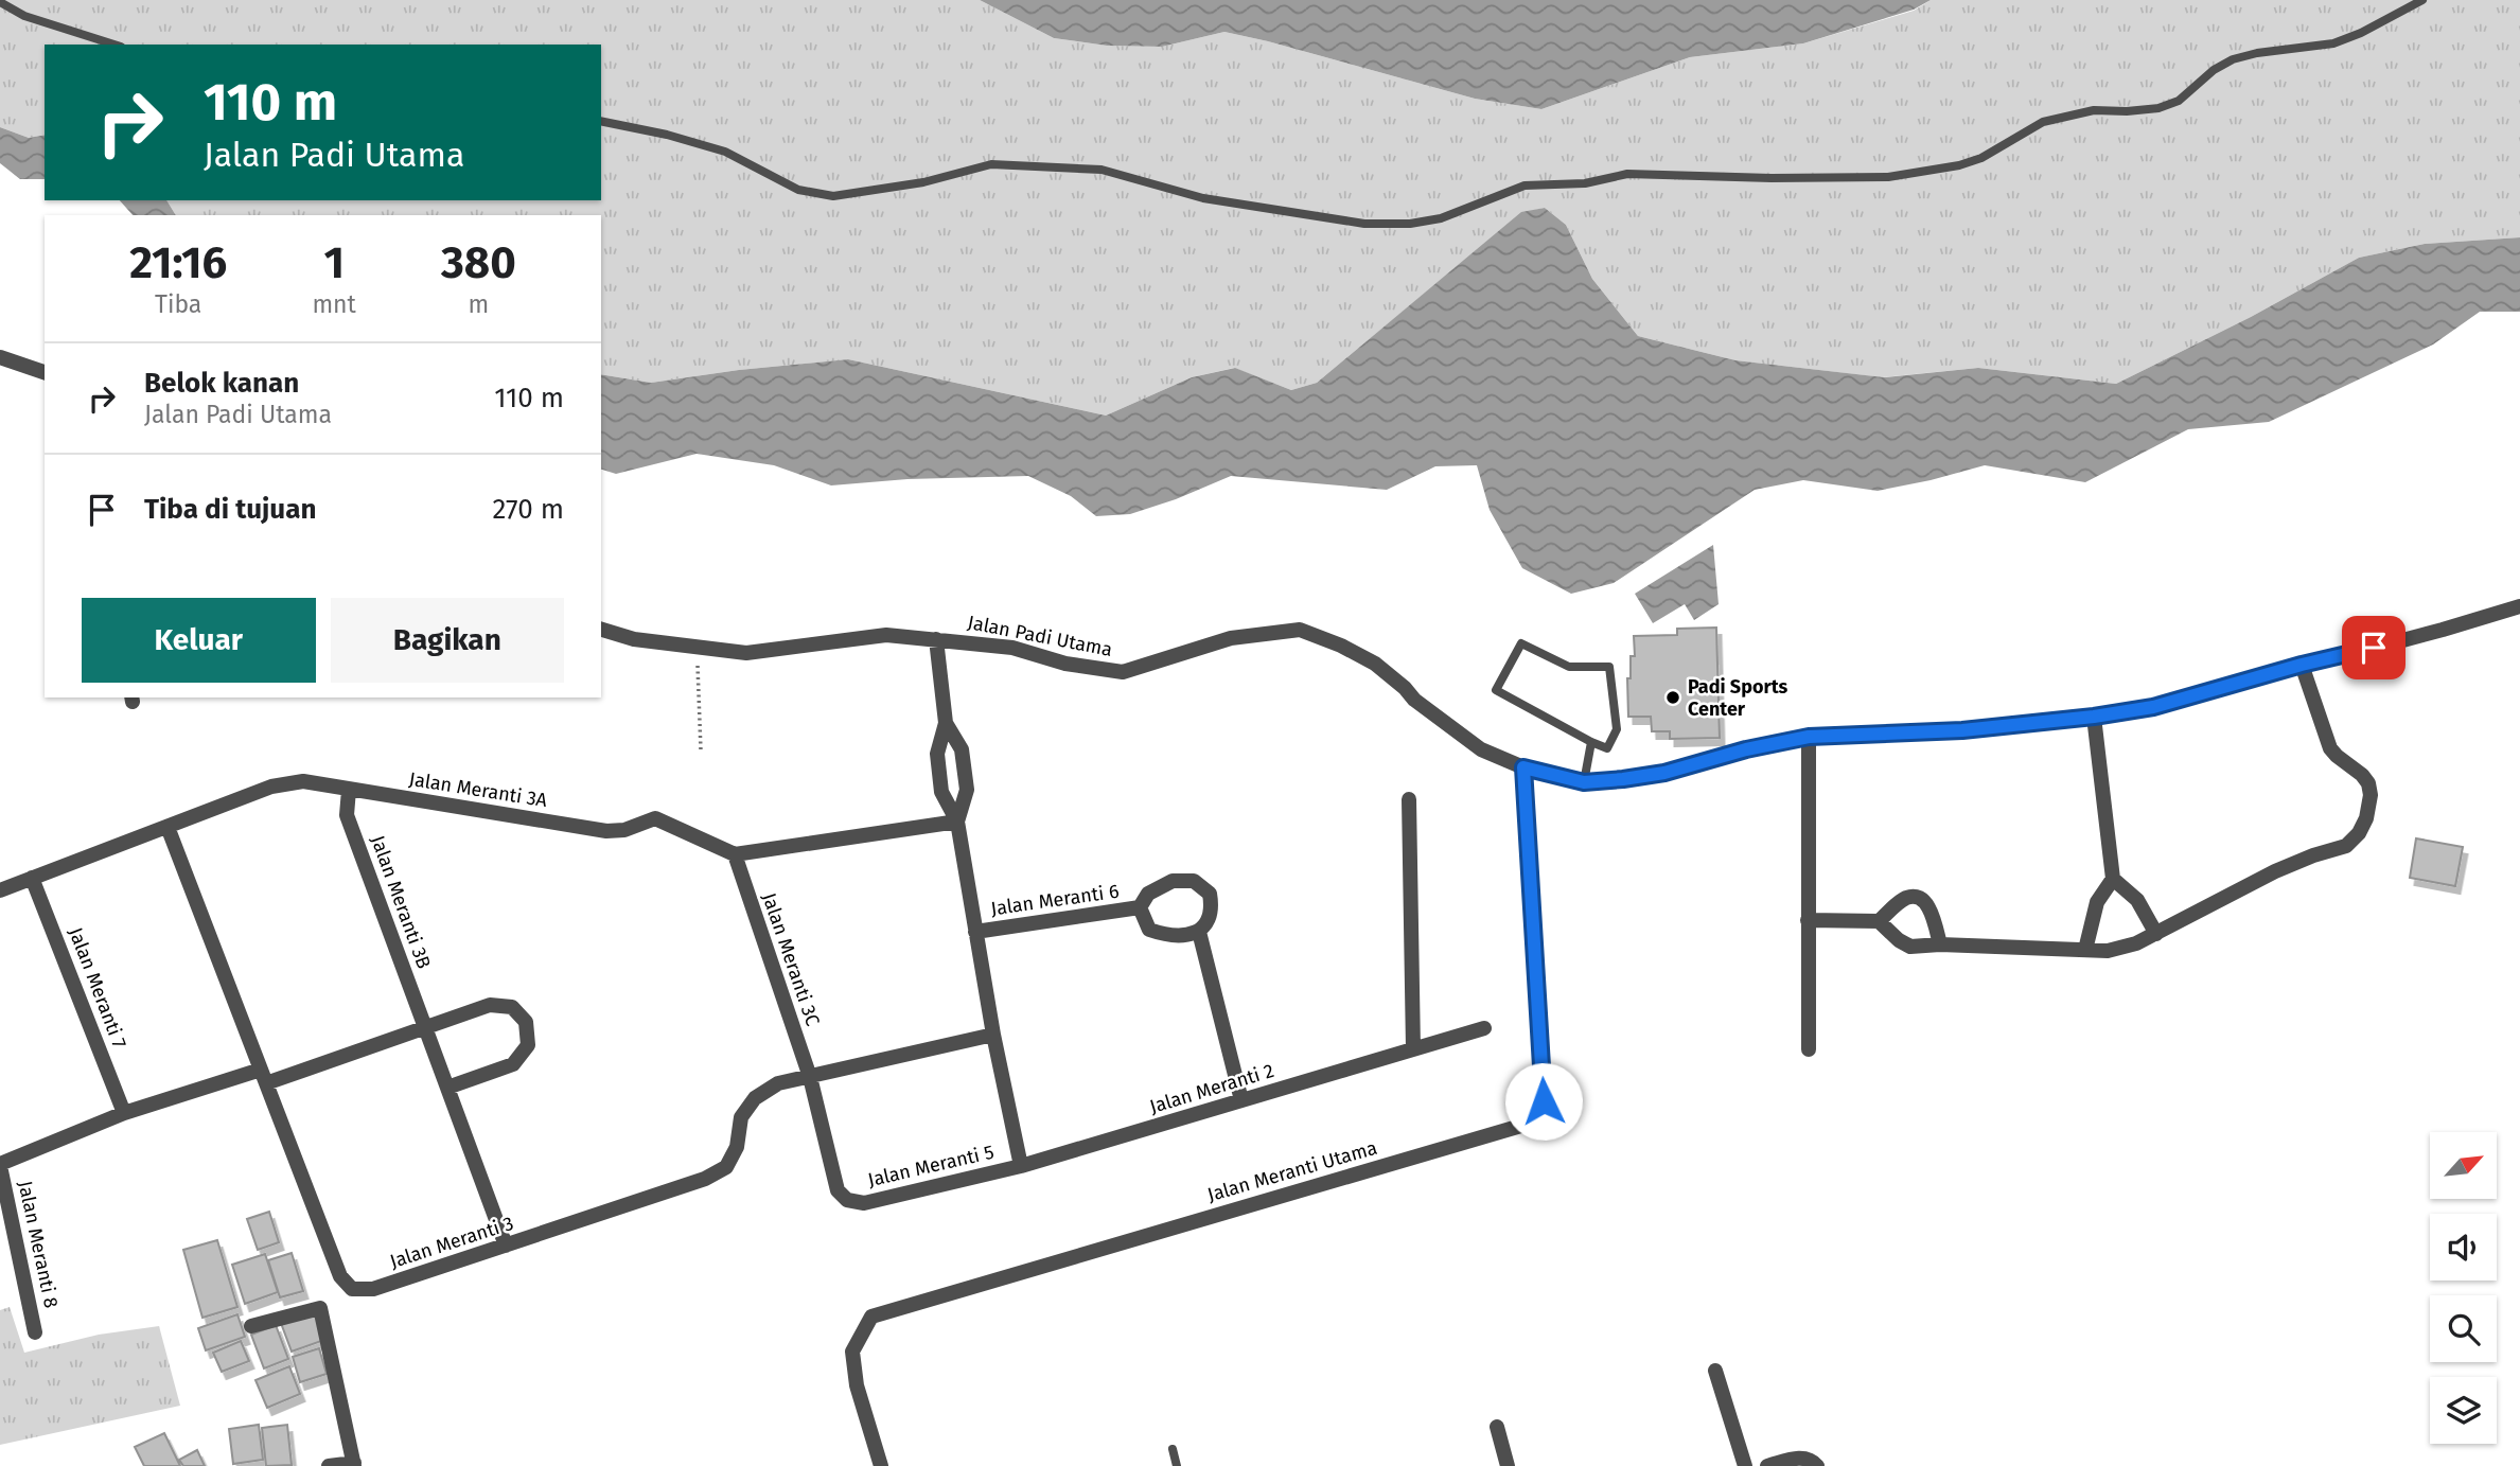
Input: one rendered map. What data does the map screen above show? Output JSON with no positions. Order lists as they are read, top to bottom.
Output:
{
  "streets": {
    "street": [
      "Jalan Padi Utama",
      "Jalan Meranti 3A",
      "Jalan Meranti 6",
      "Jalan Meranti 3B",
      "Jalan Meranti 3C",
      "Jalan Meranti 7",
      "Jalan Meranti 2",
      "Jalan Meranti 5",
      "Jalan Meranti Utama",
      "Jalan Meranti 3",
      "Jalan Meranti 8"
    ]
  },
  "crossings": [
    ["Jalan Padi Utama", "Jalan Meranti Utama"],
    ["Jalan Meranti 3A", "Jalan Meranti 3B"],
    ["Jalan Meranti 3A", "Jalan Meranti 3C"],
    ["Jalan Meranti 3A", "Jalan Meranti 7"],
    ["Jalan Meranti 3A", "Jalan Meranti 3"],
    ["Jalan Meranti 3B", "Jalan Meranti 3"],
    ["Jalan Meranti 3C", "Jalan Meranti 5"],
    ["Jalan Meranti 3C", "Jalan Meranti 3"],
    ["Jalan Meranti 2", "Jalan Meranti 5"],
    ["Jalan Meranti 5", "Jalan Meranti 3"]
  ],
  "places": ["Padi Sports Center"],
  "north": "top right",
  "page": {
    "turn": ["110 m", "Jalan Padi Utama"],
    "eta": [
      "21:16",
      "Tiba",
      "1",
      "mnt",
      "380",
      "m"
    ],
    "list": [
      {
        "name": "Belok kanan",
        "note": "Jalan Padi Utama",
        "value": "110 m"
      },
      {
        "name": "Tiba di tujuan",
        "value": "270 m"
      }
    ],
    "buttons": ["Keluar", "Bagikan"]
  }
}
